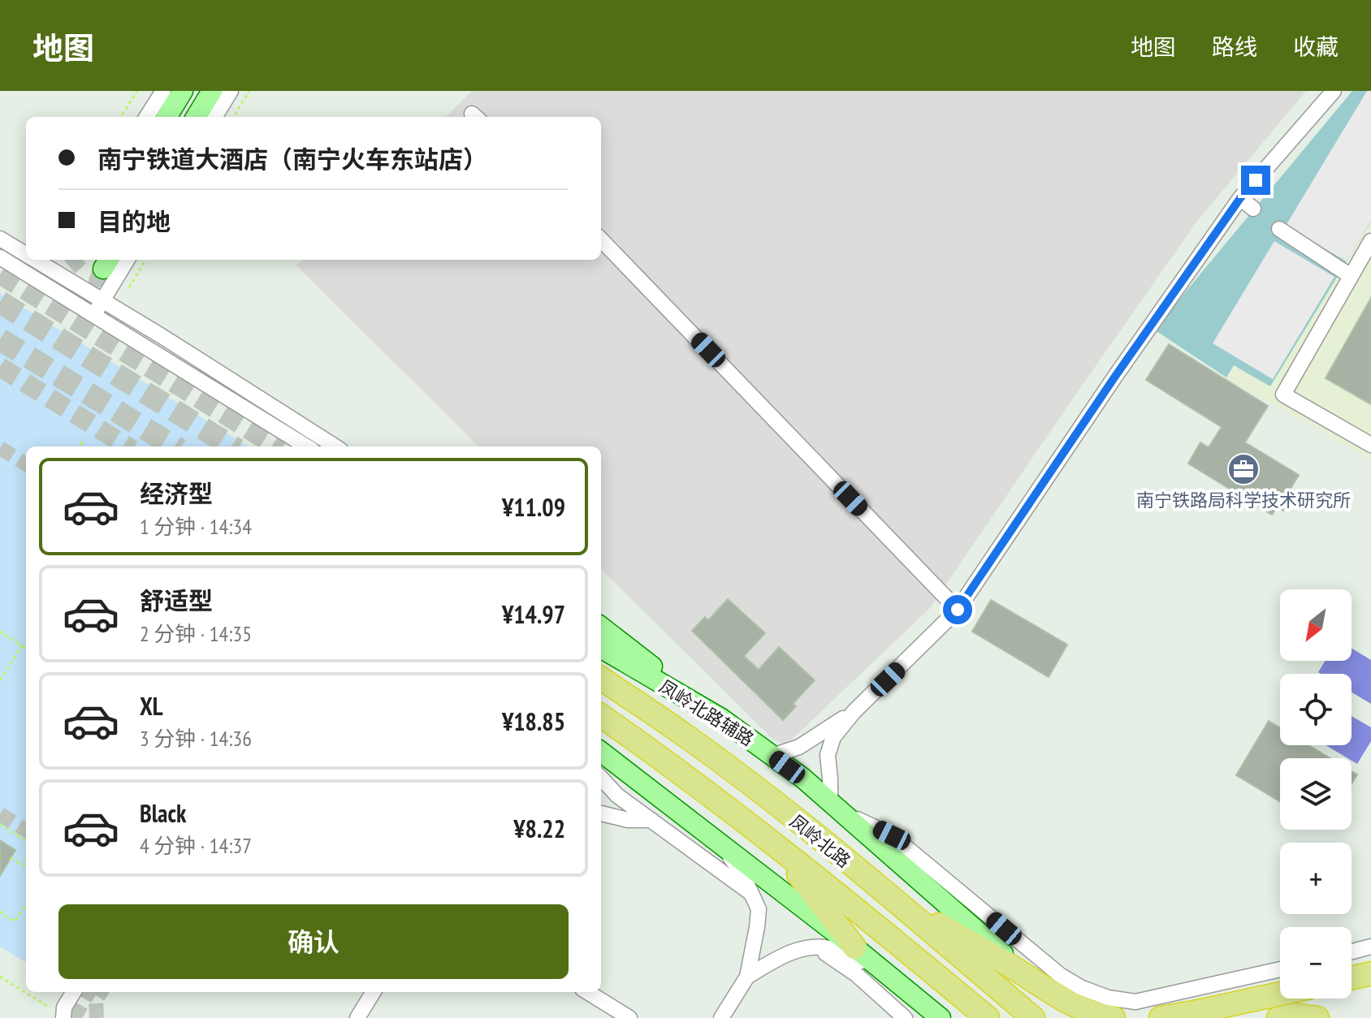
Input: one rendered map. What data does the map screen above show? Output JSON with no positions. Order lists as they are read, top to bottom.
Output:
{
  "streets": {
    "highway": ["凤岭北路"],
    "main road": ["凤岭北路辅路"]
  },
  "places": {
    "office": ["南宁铁路局科学技术研究所"]
  },
  "north": "bottom left",
  "page": {
    "header": "地图",
    "nav": ["地图", "路线", "收藏"],
    "banner": ["南宁铁道大酒店（南宁火车东站店）", "目的地"],
    "list": [
      {
        "name": "经济型",
        "note": "1 分钟 · 14:34",
        "value": "¥11.09"
      },
      {
        "name": "舒适型",
        "note": "2 分钟 · 14:35",
        "value": "¥14.97"
      },
      {
        "name": "XL",
        "note": "3 分钟 · 14:36",
        "value": "¥18.85"
      },
      {
        "name": "Black",
        "note": "4 分钟 · 14:37",
        "value": "¥8.22"
      }
    ],
    "map_buttons": ["+", "−"],
    "buttons": "确认"
  }
}
